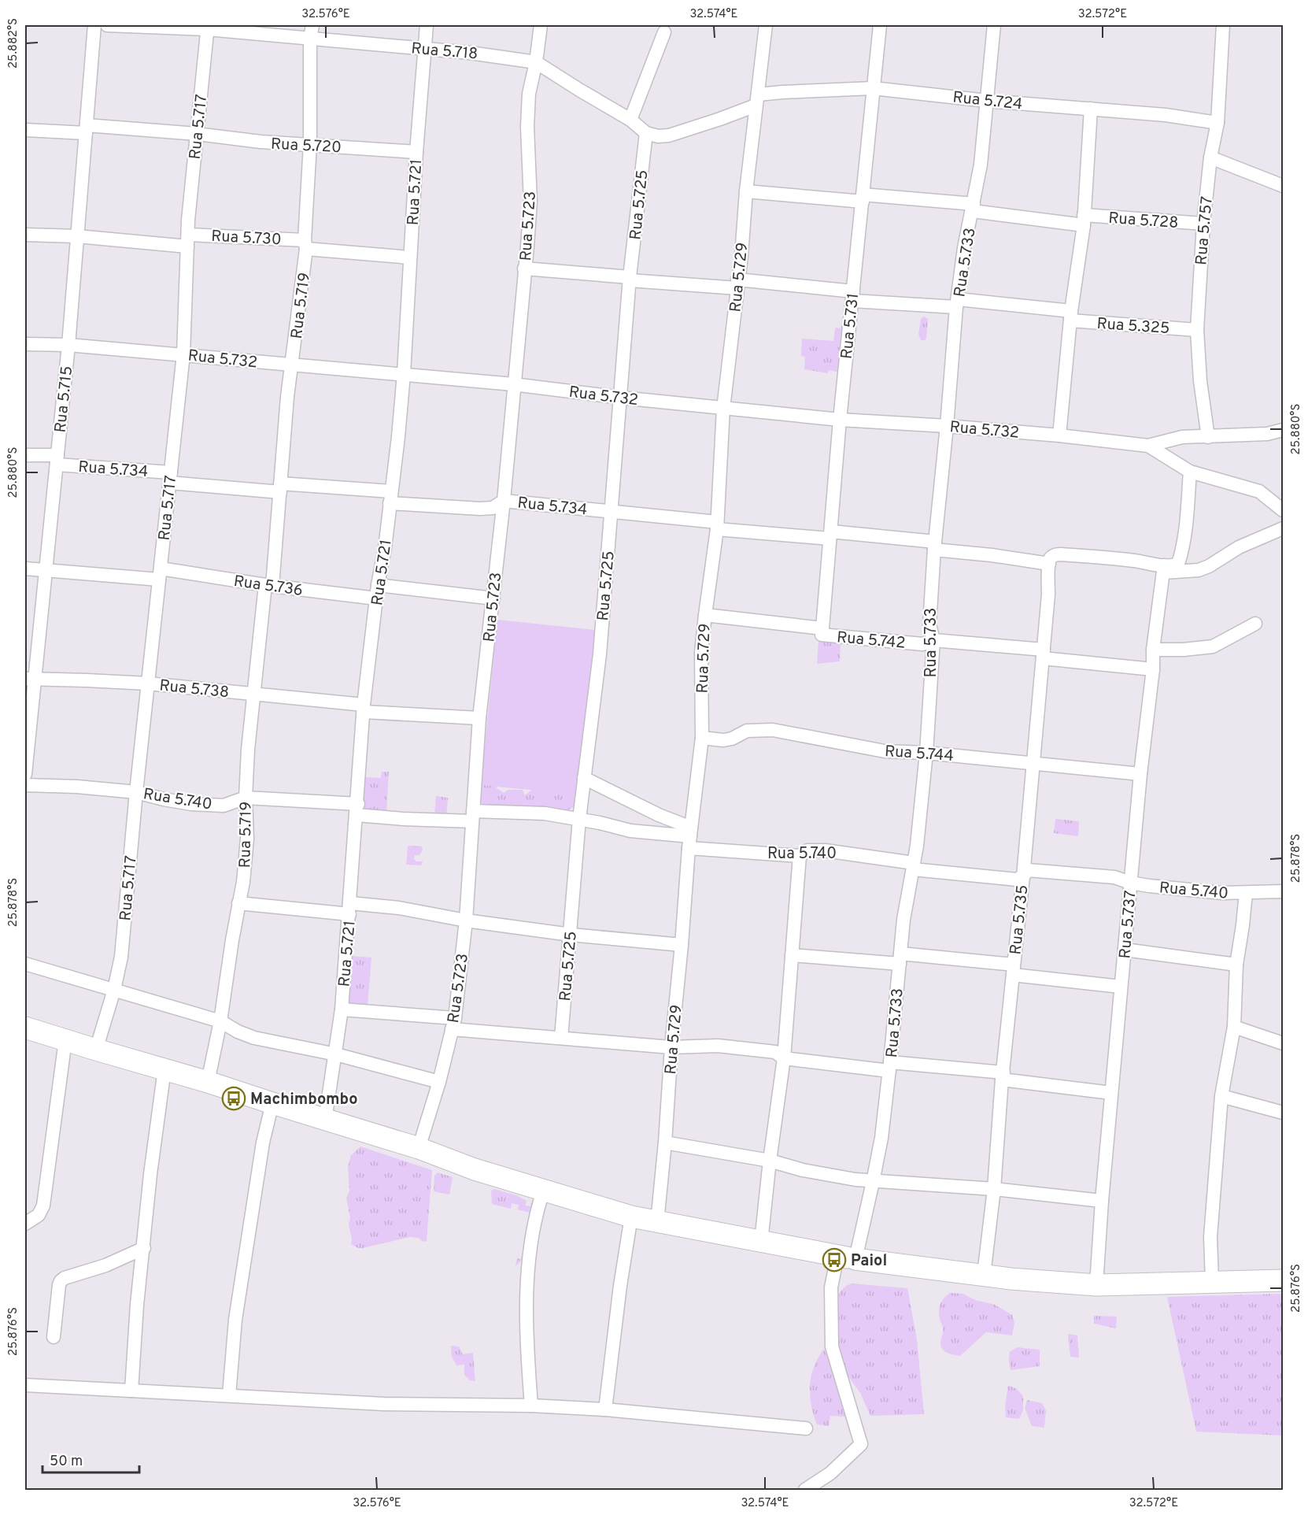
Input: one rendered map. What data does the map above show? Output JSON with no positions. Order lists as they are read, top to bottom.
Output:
{
  "streets": {
    "street": [
      "Rua 5.718",
      "Rua 5.724",
      "Rua 5.717",
      "Rua 5.720",
      "Rua 5.721",
      "Rua 5.725",
      "Rua 5.728",
      "Rua 5.723",
      "Rua 5.757",
      "Rua 5.730",
      "Rua 5.733",
      "Rua 5.729",
      "Rua 5.719",
      "Rua 5.325",
      "Rua 5.731",
      "Rua 5.732",
      "Rua 5.715",
      "Rua 5.734",
      "Rua 5.736",
      "Rua 5.742",
      "Rua 5.738",
      "Rua 5.744",
      "Rua 5.740",
      "Rua 5.735",
      "Rua 5.737"
    ]
  },
  "crossings": [
    ["Rua 5.718", "Rua 5.717"],
    ["Rua 5.718", "Rua 5.721"],
    ["Rua 5.718", "Rua 5.725"],
    ["Rua 5.718", "Rua 5.723"],
    ["Rua 5.718", "Rua 5.719"],
    ["Rua 5.724", "Rua 5.757"],
    ["Rua 5.724", "Rua 5.733"],
    ["Rua 5.724", "Rua 5.729"],
    ["Rua 5.724", "Rua 5.731"],
    ["Rua 5.717", "Rua 5.720"],
    ["Rua 5.717", "Rua 5.730"],
    ["Rua 5.717", "Rua 5.732"],
    ["Rua 5.717", "Rua 5.734"],
    ["Rua 5.717", "Rua 5.736"],
    ["Rua 5.717", "Rua 5.738"],
    ["Rua 5.717", "Rua 5.740"],
    ["Rua 5.720", "Rua 5.721"],
    ["Rua 5.720", "Rua 5.719"],
    ["Rua 5.720", "Rua 5.715"],
    ["Rua 5.721", "Rua 5.730"],
    ["Rua 5.721", "Rua 5.732"],
    ["Rua 5.721", "Rua 5.734"],
    ["Rua 5.721", "Rua 5.736"],
    ["Rua 5.721", "Rua 5.738"],
    ["Rua 5.721", "Rua 5.740"],
    ["Rua 5.725", "Rua 5.325"],
    ["Rua 5.725", "Rua 5.732"],
    ["Rua 5.725", "Rua 5.734"],
    ["Rua 5.725", "Rua 5.740"],
    ["Rua 5.728", "Rua 5.757"],
    ["Rua 5.728", "Rua 5.733"],
    ["Rua 5.728", "Rua 5.729"],
    ["Rua 5.728", "Rua 5.731"],
    ["Rua 5.723", "Rua 5.325"],
    ["Rua 5.723", "Rua 5.732"],
    ["Rua 5.723", "Rua 5.734"],
    ["Rua 5.723", "Rua 5.736"],
    ["Rua 5.723", "Rua 5.738"],
    ["Rua 5.723", "Rua 5.740"],
    ["Rua 5.757", "Rua 5.325"],
    ["Rua 5.730", "Rua 5.719"],
    ["Rua 5.730", "Rua 5.715"],
    ["Rua 5.733", "Rua 5.325"],
    ["Rua 5.733", "Rua 5.732"],
    ["Rua 5.733", "Rua 5.742"],
    ["Rua 5.733", "Rua 5.744"],
    ["Rua 5.733", "Rua 5.740"],
    ["Rua 5.729", "Rua 5.325"],
    ["Rua 5.729", "Rua 5.732"],
    ["Rua 5.729", "Rua 5.734"],
    ["Rua 5.729", "Rua 5.742"],
    ["Rua 5.729", "Rua 5.744"],
    ["Rua 5.729", "Rua 5.740"],
    ["Rua 5.719", "Rua 5.732"],
    ["Rua 5.719", "Rua 5.734"],
    ["Rua 5.719", "Rua 5.736"],
    ["Rua 5.719", "Rua 5.738"],
    ["Rua 5.719", "Rua 5.740"],
    ["Rua 5.325", "Rua 5.731"],
    ["Rua 5.731", "Rua 5.732"],
    ["Rua 5.731", "Rua 5.742"],
    ["Rua 5.732", "Rua 5.715"],
    ["Rua 5.715", "Rua 5.734"],
    ["Rua 5.715", "Rua 5.736"],
    ["Rua 5.715", "Rua 5.738"],
    ["Rua 5.742", "Rua 5.735"],
    ["Rua 5.742", "Rua 5.737"],
    ["Rua 5.744", "Rua 5.735"],
    ["Rua 5.744", "Rua 5.737"],
    ["Rua 5.740", "Rua 5.735"],
    ["Rua 5.740", "Rua 5.737"]
  ],
  "places": {
    "bus stop": ["Machimbombo", "Paiol"]
  },
  "scale_bar": "50 m",
  "coordinates": [
    "32.576°E",
    "32.574°E",
    "32.572°E",
    "25.882°S",
    "25.880°S",
    "25.878°S",
    "25.876°S"
  ]
}
